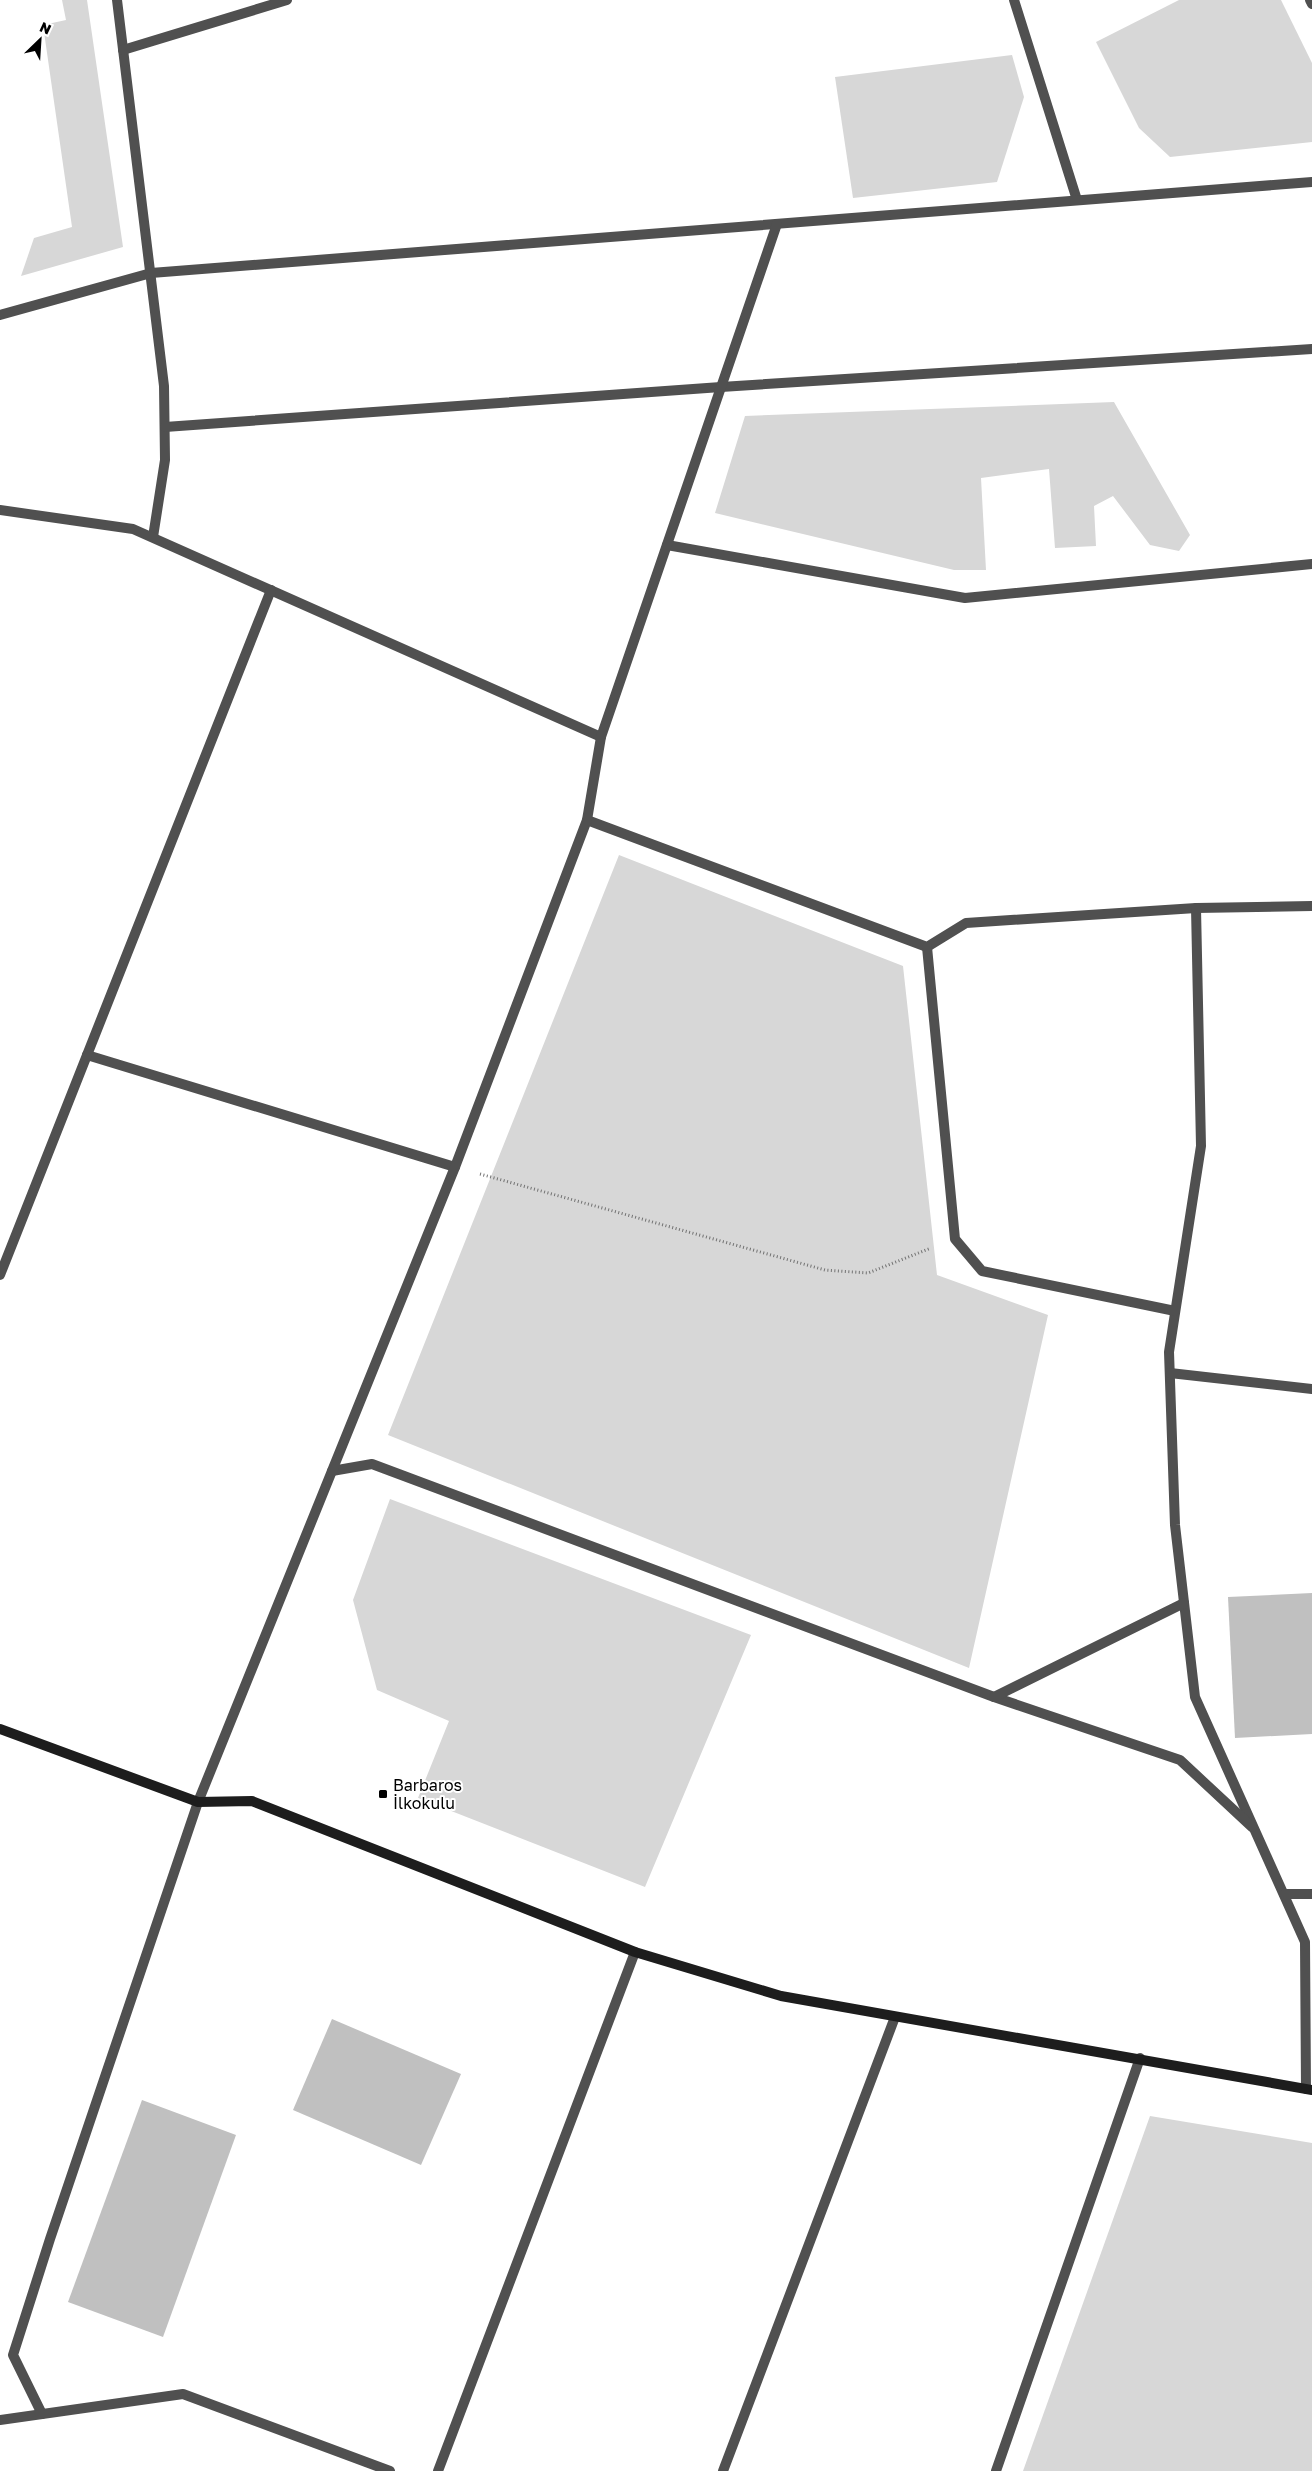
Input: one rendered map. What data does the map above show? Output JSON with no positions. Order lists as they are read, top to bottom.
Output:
{
  "places": {
    "transit": ["Barbaros İlkokulu"]
  },
  "north": "top right"
}
